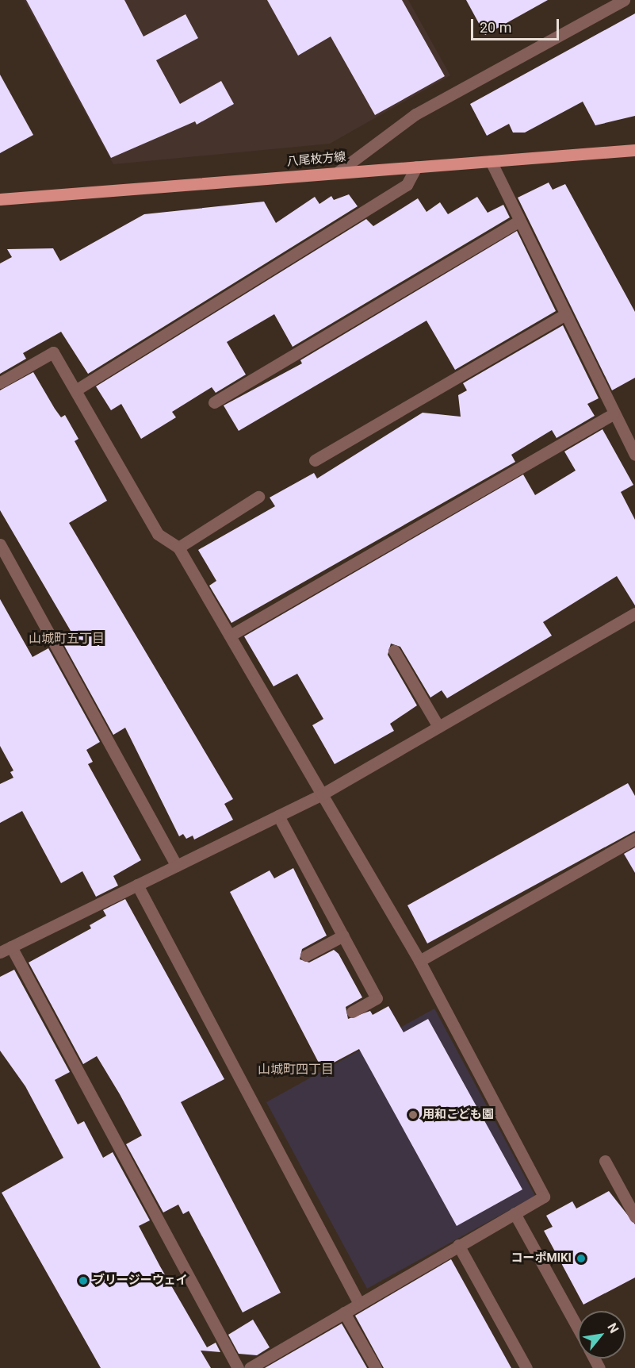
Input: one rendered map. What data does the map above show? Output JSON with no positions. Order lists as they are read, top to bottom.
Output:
{
  "streets": {
    "main road": ["八尾枚方線"]
  },
  "districts": ["山城町五丁目", "山城町四丁目"],
  "places": ["用和こども園", "コーポMIKI", "ブリージーウェイ"],
  "scale_bar": "20 m",
  "north": "top right"
}
